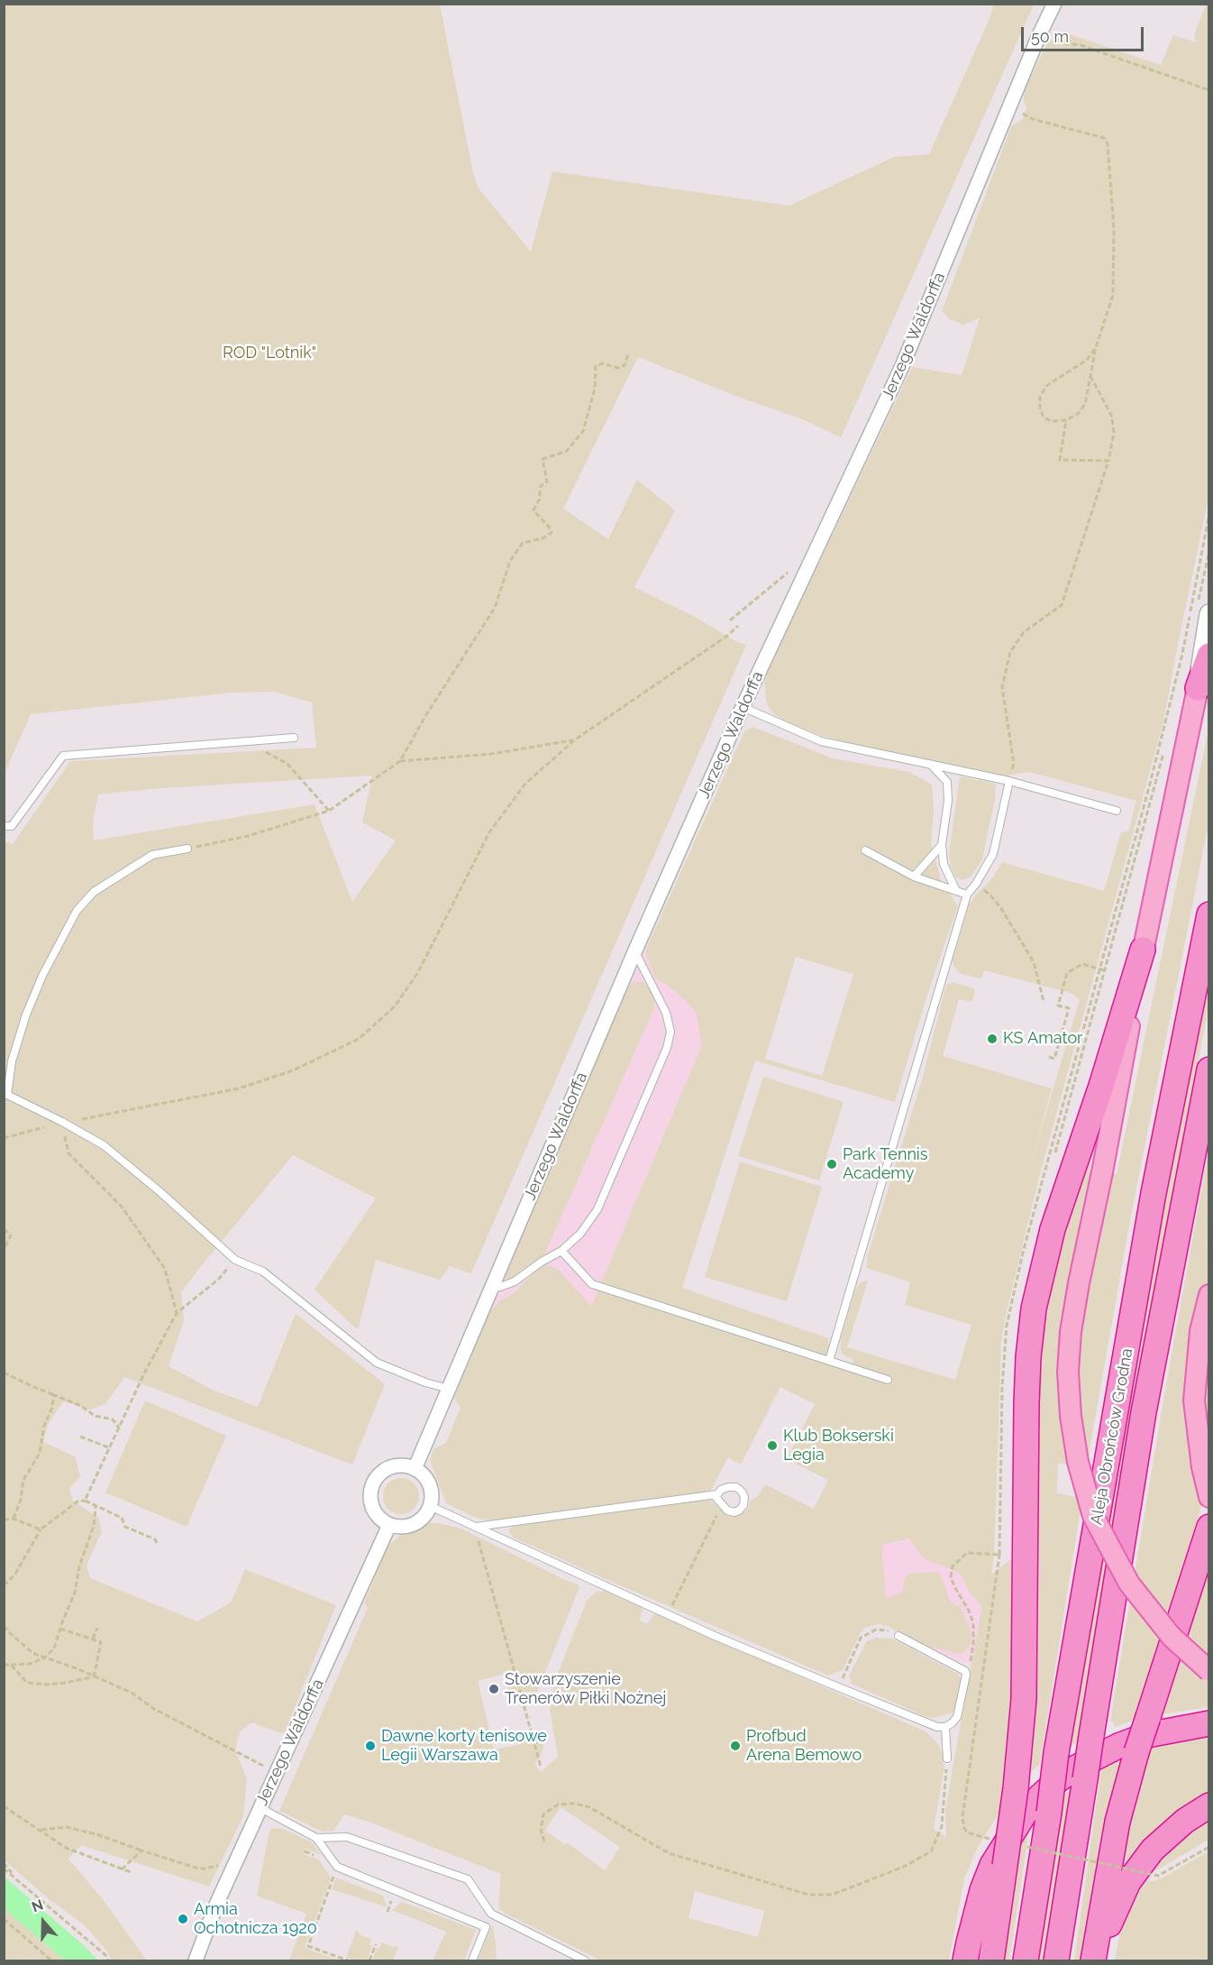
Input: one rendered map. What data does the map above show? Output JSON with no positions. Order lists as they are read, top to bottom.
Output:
{
  "streets": {
    "highway": ["Aleja Obrońców Grodna"],
    "street": ["Jerzego Waldorffa"]
  },
  "parks": ["ROD \"Lotnik\""],
  "places": [
    "KS Amator",
    "Park Tennis Academy",
    "Klub Bokserski Legia",
    "Stowarzyszenie Trenerów Piłki Nożnej",
    "Dawne korty tenisowe Legii Warszawa",
    "Profbud Arena Bemowo",
    "Armia Ochotnicza 1920"
  ],
  "scale_bar": "50 m",
  "north": "top"
}
